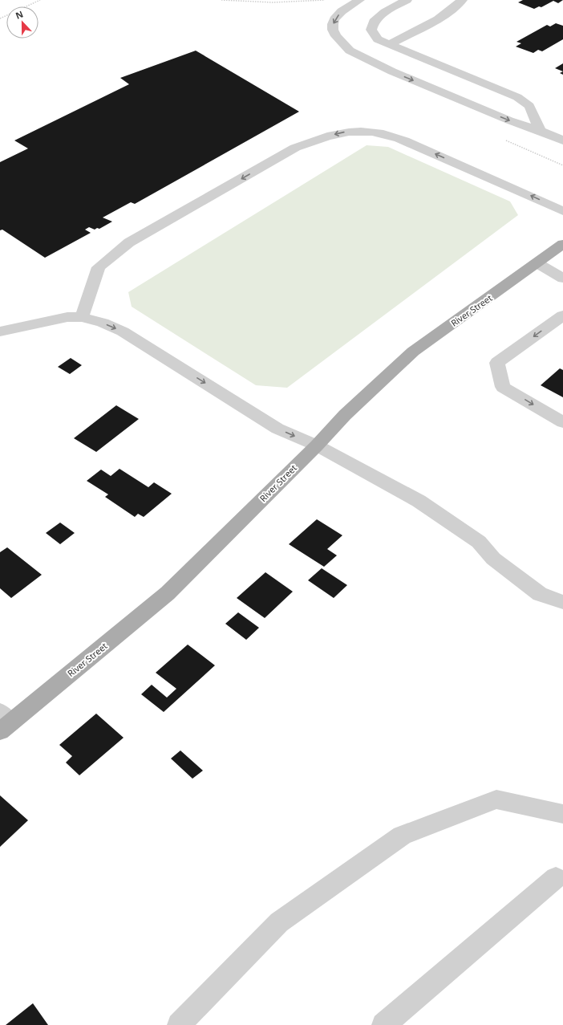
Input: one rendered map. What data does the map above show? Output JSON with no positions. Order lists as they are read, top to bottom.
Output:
{
  "streets": {
    "main road": ["River Street"]
  },
  "north": "top"
}
